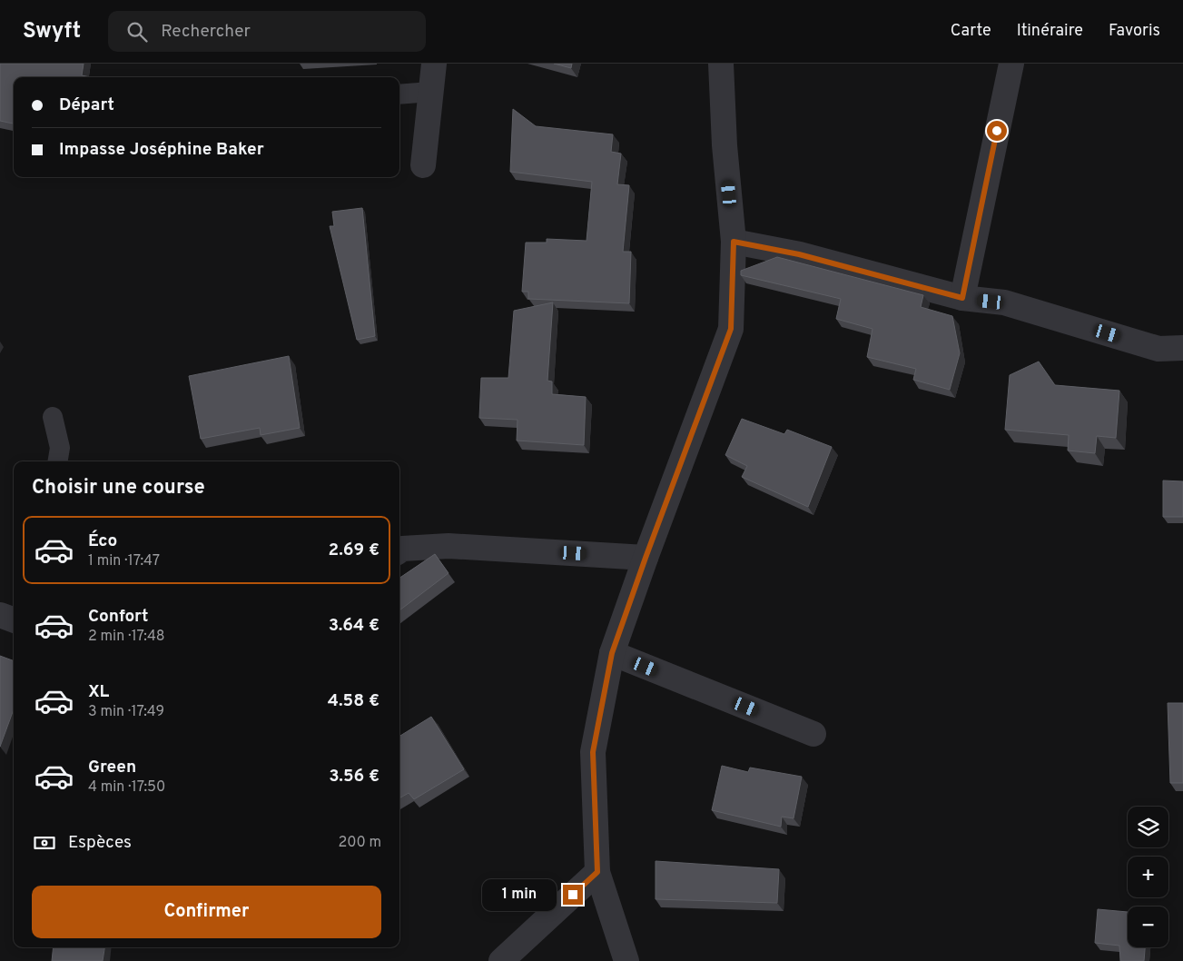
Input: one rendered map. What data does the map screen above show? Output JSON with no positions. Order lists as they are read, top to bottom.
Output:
{
  "page": {
    "header": "Swyft",
    "search": "Rechercher",
    "nav": ["Carte", "Itinéraire", "Favoris"],
    "banner": ["Départ", "Impasse Joséphine Baker"],
    "heading": "Choisir une course",
    "list": [
      {
        "name": "Éco",
        "note": "1 min · 17:47",
        "value": "2.69 €"
      },
      {
        "name": "Confort",
        "note": "2 min · 17:48",
        "value": "3.64 €"
      },
      {
        "name": "XL",
        "note": "3 min · 17:49",
        "value": "4.58 €"
      },
      {
        "name": "Green",
        "note": "4 min · 17:50",
        "value": "3.56 €"
      }
    ],
    "map_buttons": ["+", "−"],
    "pay": ["Espèces", "200 m"],
    "buttons": "Confirmer",
    "bubble": "1 min"
  }
}
